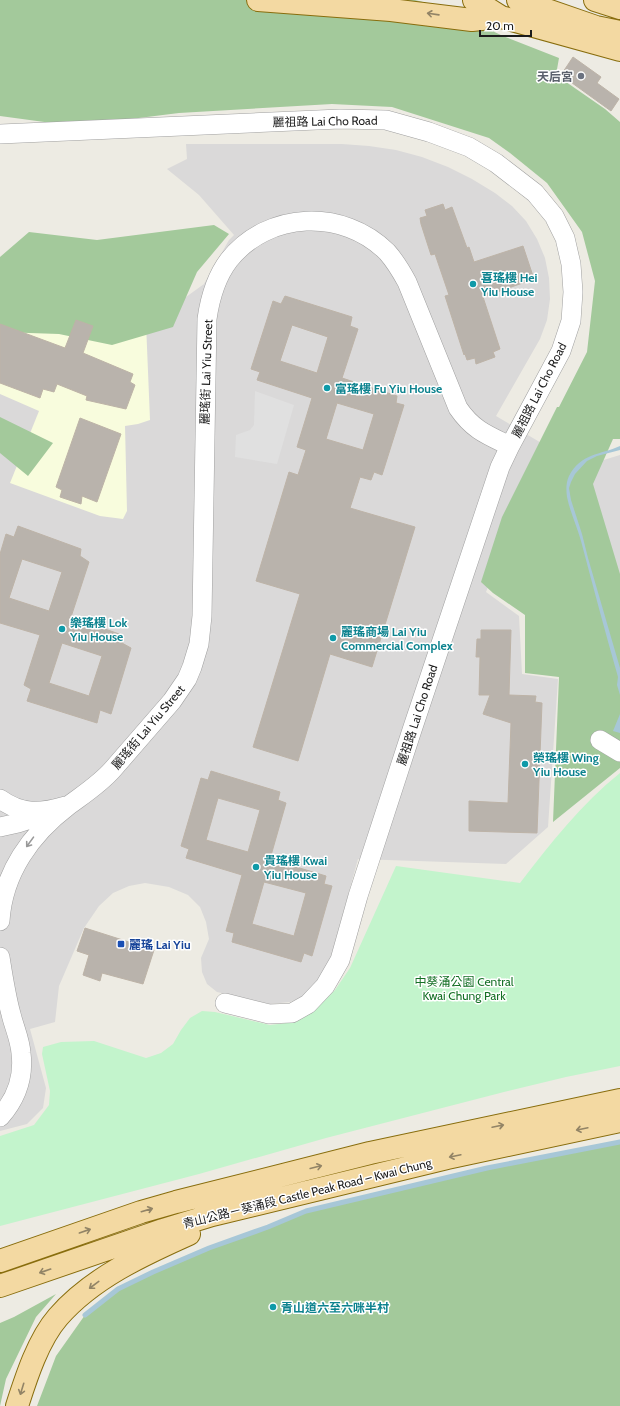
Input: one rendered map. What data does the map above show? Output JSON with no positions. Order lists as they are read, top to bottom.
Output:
{
  "streets": {
    "main road": ["青山公路－葵涌段 Castle Peak Road – Kwai Chung"],
    "street": ["麗祖路 Lai Cho Road", "麗瑤街 Lai Yiu Street"]
  },
  "crossings": [
    ["麗祖路 Lai Cho Road", "麗瑤街 Lai Yiu Street"]
  ],
  "parks": ["中葵涌公園 Central Kwai Chung Park"],
  "places": {
    "other": [
      "天后宮",
      "喜瑤樓 Hei Yiu House",
      "富瑤樓 Fu Yiu House",
      "樂瑤樓 Lok Yiu House",
      "麗瑤商場 Lai Yiu Commercial Complex",
      "榮瑤樓 Wing Yiu House",
      "貴瑤樓 Kwai Yiu House",
      "青山道六至六咪半村"
    ],
    "transit": ["麗瑤 Lai Yiu"]
  },
  "scale_bar": "20 m"
}
